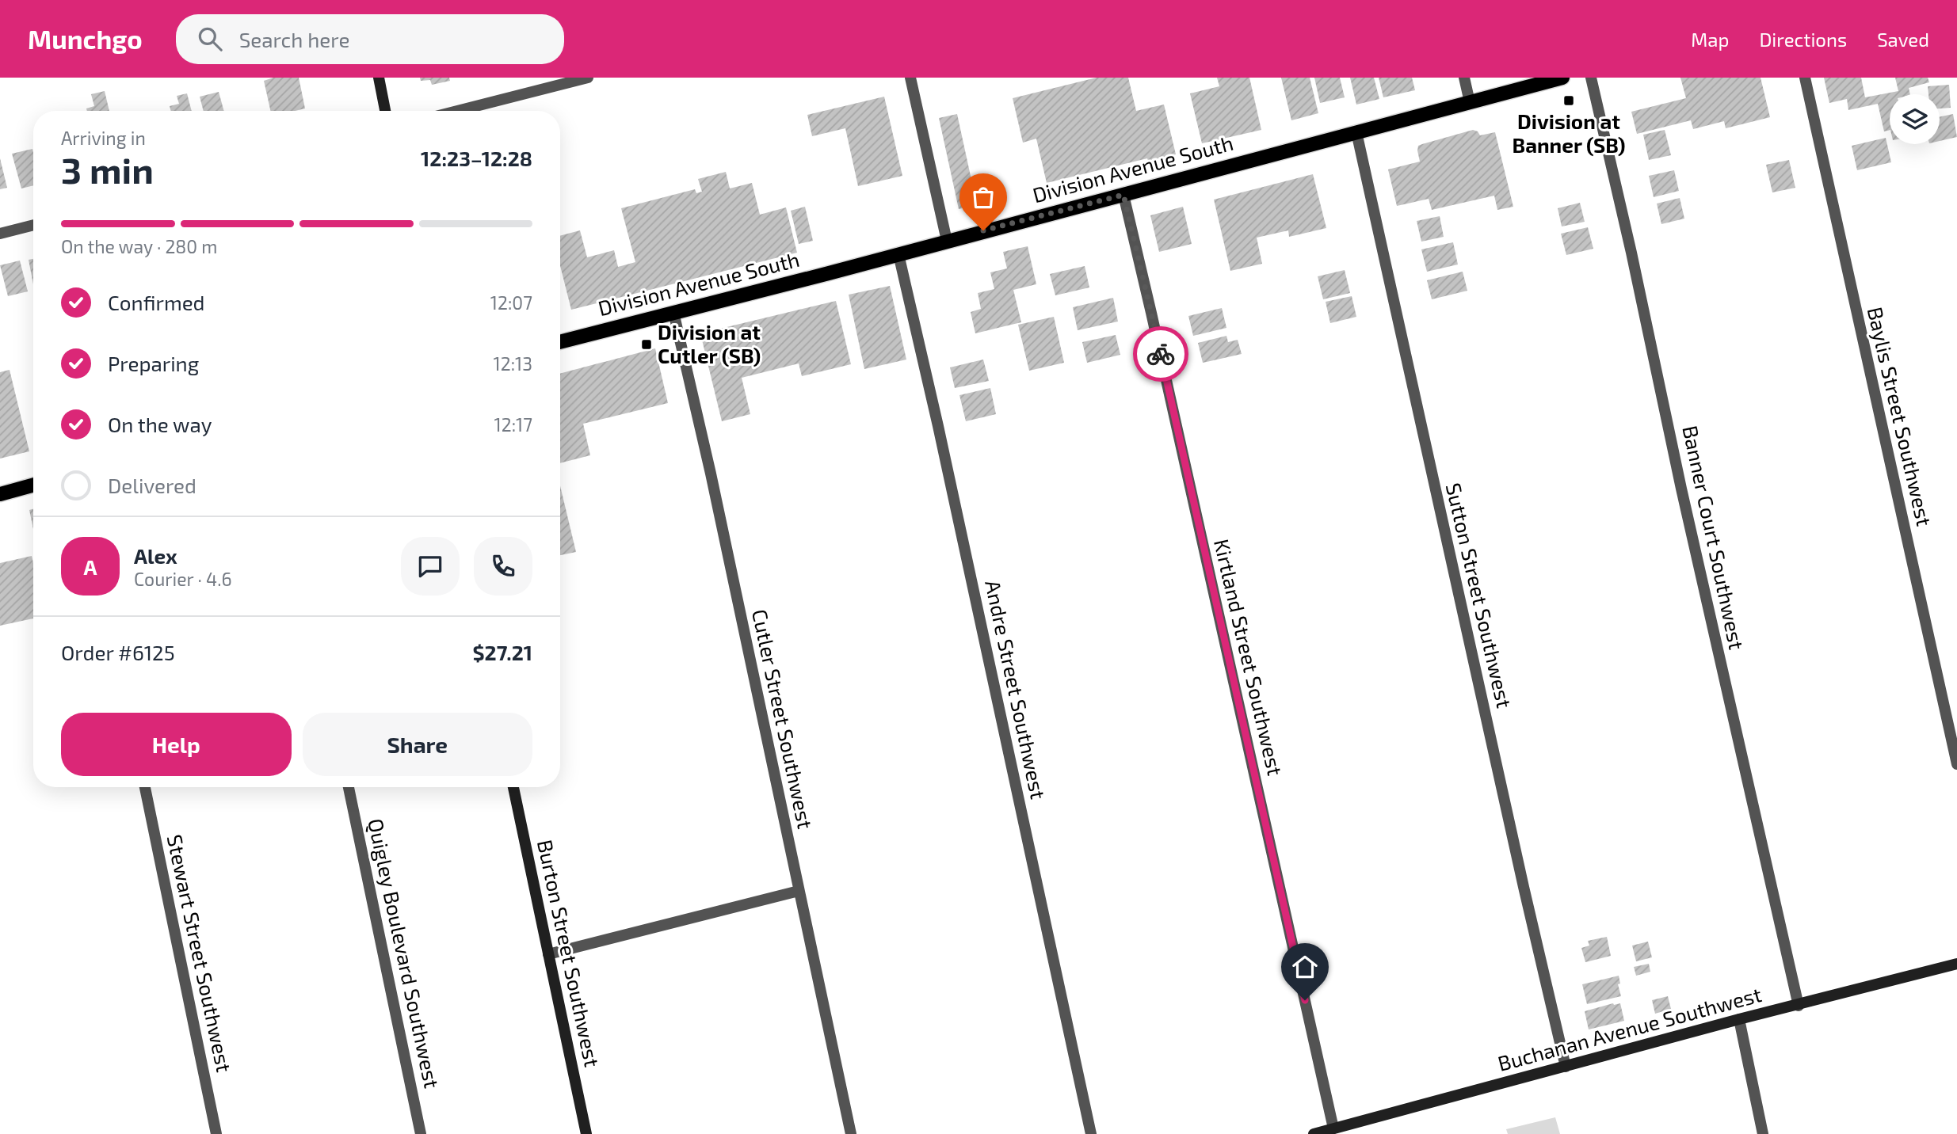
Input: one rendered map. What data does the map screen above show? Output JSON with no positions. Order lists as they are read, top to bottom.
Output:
{
  "streets": {
    "main road": ["Division Avenue South"],
    "street": [
      "Baylis Street Southwest",
      "Banner Court Southwest",
      "Sutton Street Southwest",
      "Kirtland Street Southwest",
      "Andre Street Southwest",
      "Cutler Street Southwest",
      "Stewart Street Southwest",
      "Quigley Boulevard Southwest",
      "Burton Street Southwest",
      "Buchanan Avenue Southwest"
    ]
  },
  "crossings": [
    ["Division Avenue South", "Sutton Street Southwest"],
    ["Division Avenue South", "Kirtland Street Southwest"],
    ["Division Avenue South", "Andre Street Southwest"],
    ["Division Avenue South", "Cutler Street Southwest"],
    ["Banner Court Southwest", "Buchanan Avenue Southwest"],
    ["Sutton Street Southwest", "Buchanan Avenue Southwest"],
    ["Kirtland Street Southwest", "Buchanan Avenue Southwest"]
  ],
  "places": {
    "transit": ["Division at Banner (SB)", "Division at Cutler (SB)"]
  },
  "page": {
    "header": "Munchgo",
    "search": "Search here",
    "nav": ["Map", "Directions", "Saved"],
    "heading": ["3 min", "Arriving in", "12:23–12:28"],
    "panel": [
      "Alex",
      "Courier · 4.6",
      "Order #6125",
      "$27.21"
    ],
    "bar": "On the way · 280 m",
    "list": [
      ["Confirmed", "12:07"],
      ["Preparing", "12:13"],
      ["On the way", "12:17"],
      "Delivered"
    ],
    "round": "A",
    "buttons": ["Help", "Share"]
  }
}
